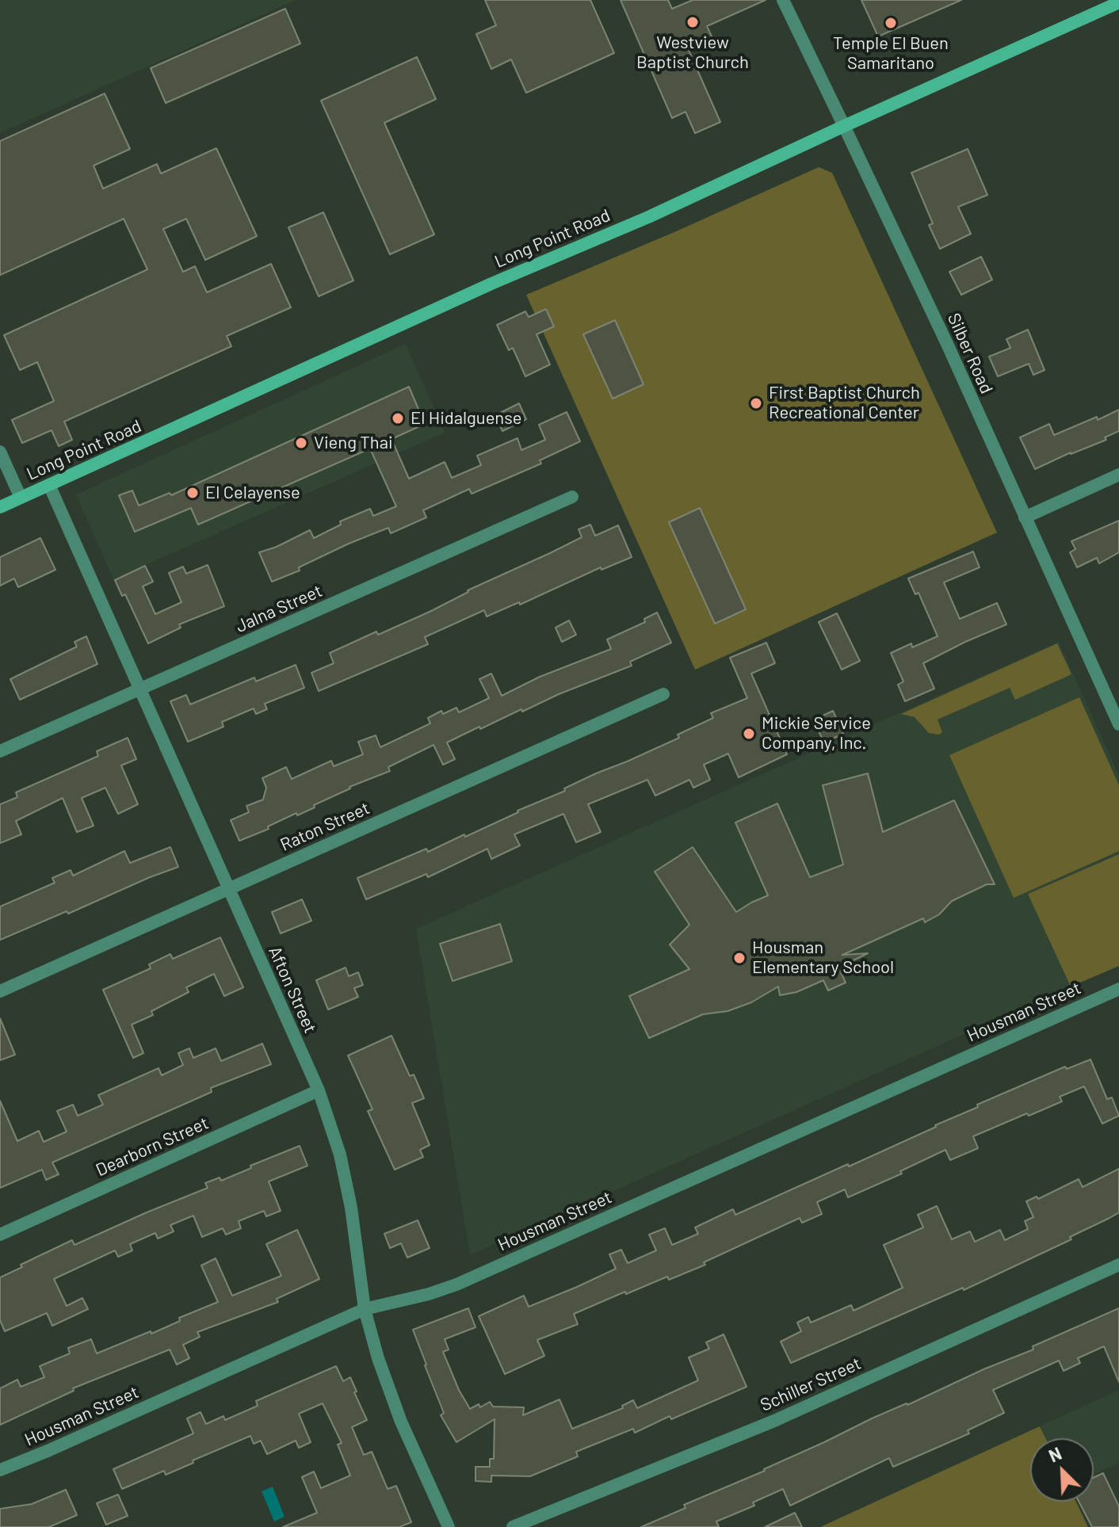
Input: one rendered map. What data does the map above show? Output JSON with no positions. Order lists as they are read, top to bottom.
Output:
{
  "streets": {
    "main road": ["Long Point Road"],
    "street": [
      "Silber Road",
      "Jalna Street",
      "Raton Street",
      "Afton Street",
      "Housman Street",
      "Dearborn Street",
      "Schiller Street"
    ]
  },
  "crossings": [
    ["Long Point Road", "Silber Road"],
    ["Long Point Road", "Afton Street"],
    ["Jalna Street", "Afton Street"],
    ["Raton Street", "Afton Street"],
    ["Afton Street", "Housman Street"],
    ["Afton Street", "Dearborn Street"]
  ],
  "places": [
    "Westview Baptist Church",
    "Temple El Buen Samaritano",
    "First Baptist Church Recreational Center",
    "El Hidalguense",
    "Vieng Thai",
    "El Celayense",
    "Mickie Service Company, Inc.",
    "Housman Elementary School"
  ],
  "north": "top left"
}
